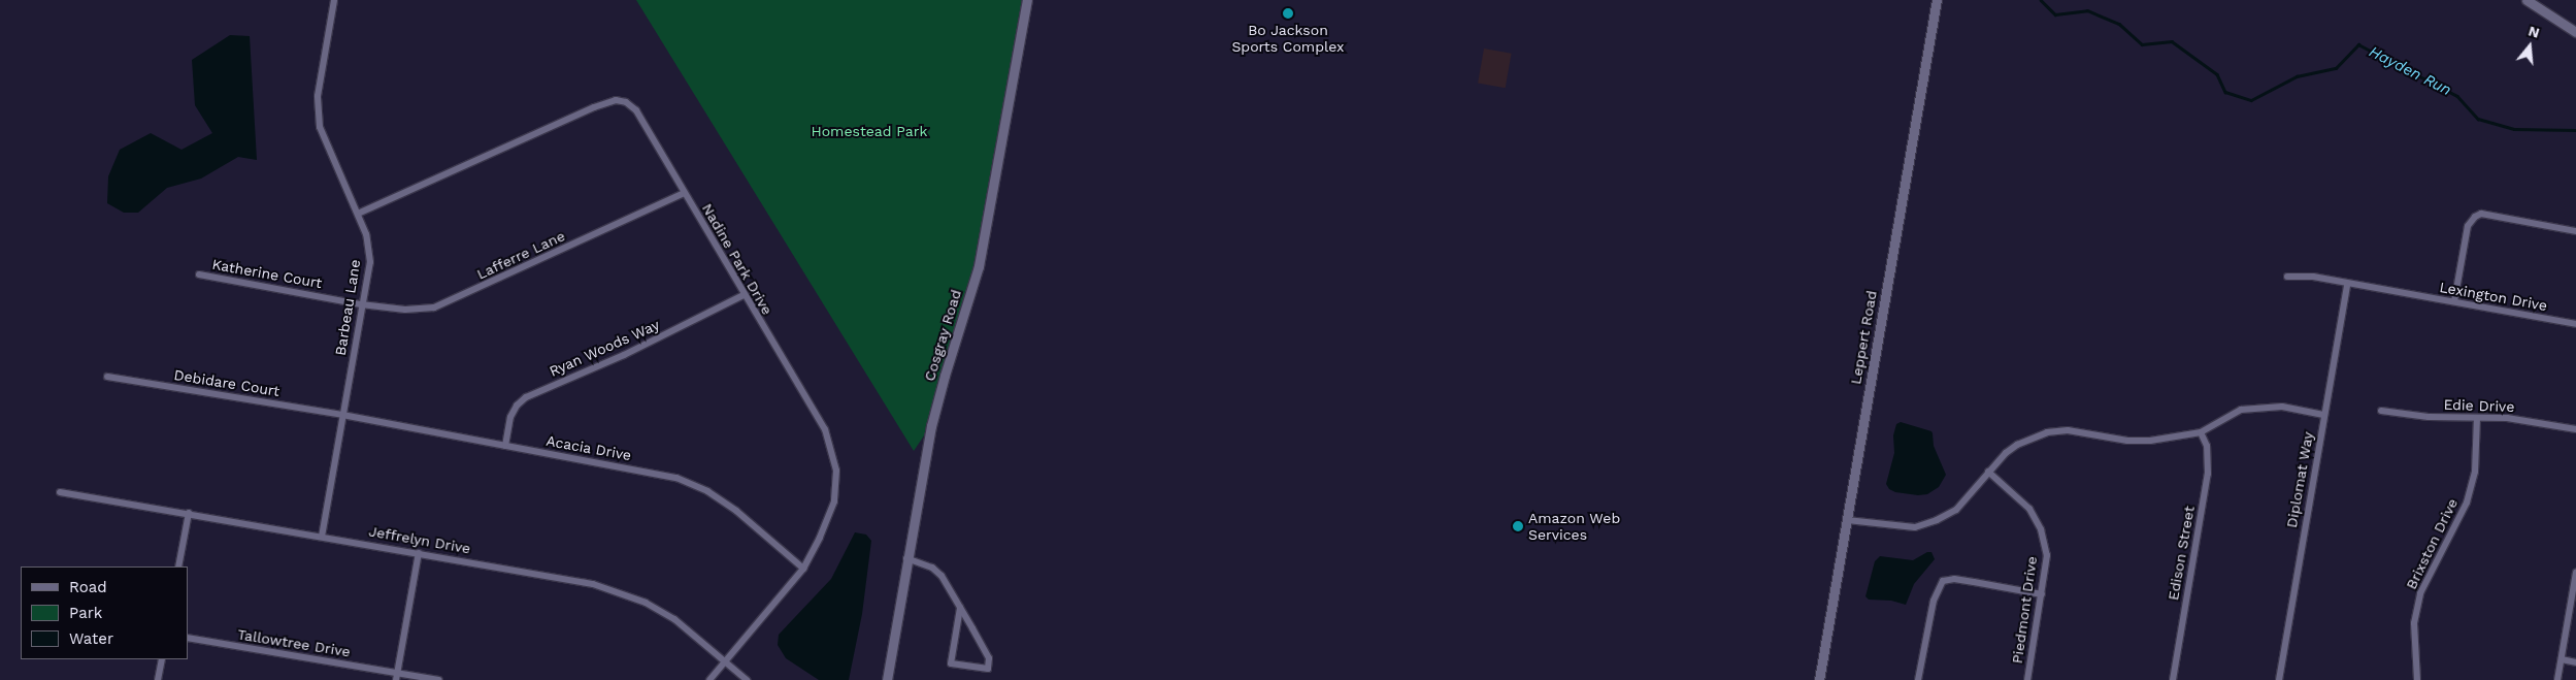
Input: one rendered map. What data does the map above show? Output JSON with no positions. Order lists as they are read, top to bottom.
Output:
{
  "streets": {
    "main road": ["Cosgray Road", "Leppert Road"],
    "street": [
      "Lafferre Lane",
      "Nadine Park Drive",
      "Katherine Court",
      "Lexington Drive",
      "Barbeau Lane",
      "Ryan Woods Way",
      "Debidare Court",
      "Edie Drive",
      "Acacia Drive",
      "Diplomat Way",
      "Jeffrelyn Drive",
      "Brixston Drive",
      "Edison Street",
      "Piedmont Drive",
      "Tallowtree Drive"
    ]
  },
  "crossings": [
    ["Lafferre Lane", "Nadine Park Drive"],
    ["Lafferre Lane", "Katherine Court"],
    ["Lafferre Lane", "Barbeau Lane"],
    ["Nadine Park Drive", "Barbeau Lane"],
    ["Nadine Park Drive", "Ryan Woods Way"],
    ["Nadine Park Drive", "Acacia Drive"],
    ["Nadine Park Drive", "Jeffrelyn Drive"],
    ["Katherine Court", "Barbeau Lane"],
    ["Lexington Drive", "Diplomat Way"],
    ["Barbeau Lane", "Debidare Court"],
    ["Barbeau Lane", "Acacia Drive"],
    ["Barbeau Lane", "Jeffrelyn Drive"],
    ["Ryan Woods Way", "Acacia Drive"],
    ["Debidare Court", "Acacia Drive"],
    ["Edie Drive", "Brixston Drive"]
  ],
  "water": ["Hayden Run"],
  "parks": ["Homestead Park"],
  "places": ["Bo Jackson Sports Complex", "Amazon Web Services"],
  "legend": ["Road", "Park", "Water"],
  "north": "top"
}
